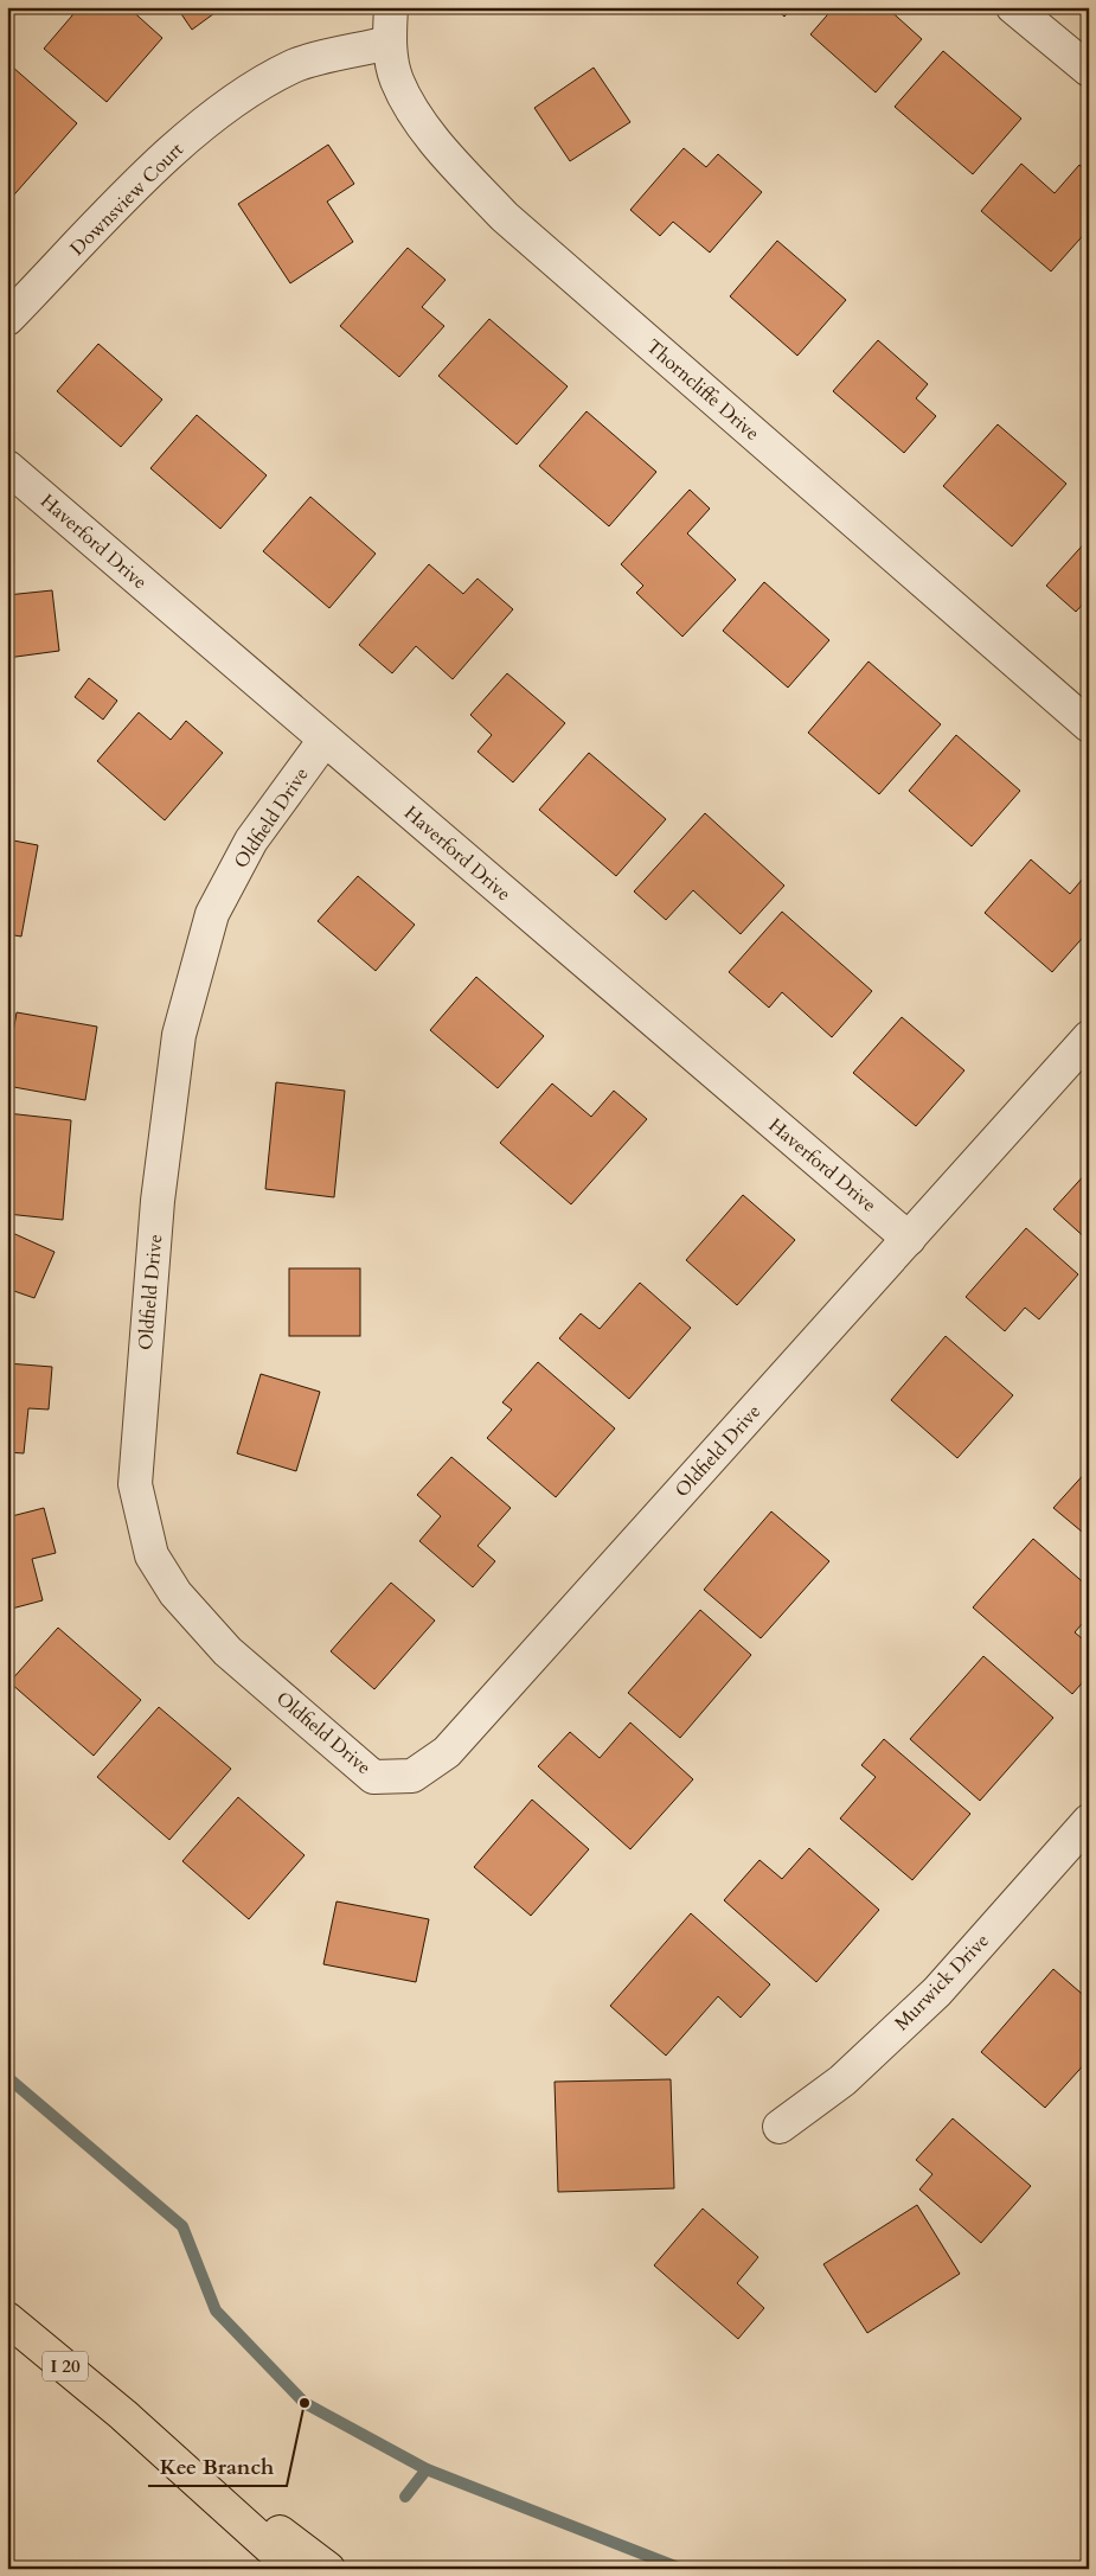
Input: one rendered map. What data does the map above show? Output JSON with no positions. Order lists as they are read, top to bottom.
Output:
{
  "streets": {
    "highway": ["I 20"],
    "street": [
      "Downsview Court",
      "Thorncliffe Drive",
      "Haverford Drive",
      "Oldfield Drive",
      "Murwick Drive"
    ]
  },
  "crossings": [
    ["Downsview Court", "Thorncliffe Drive"],
    ["Haverford Drive", "Oldfield Drive"]
  ],
  "places": ["Kee Branch"]
}
